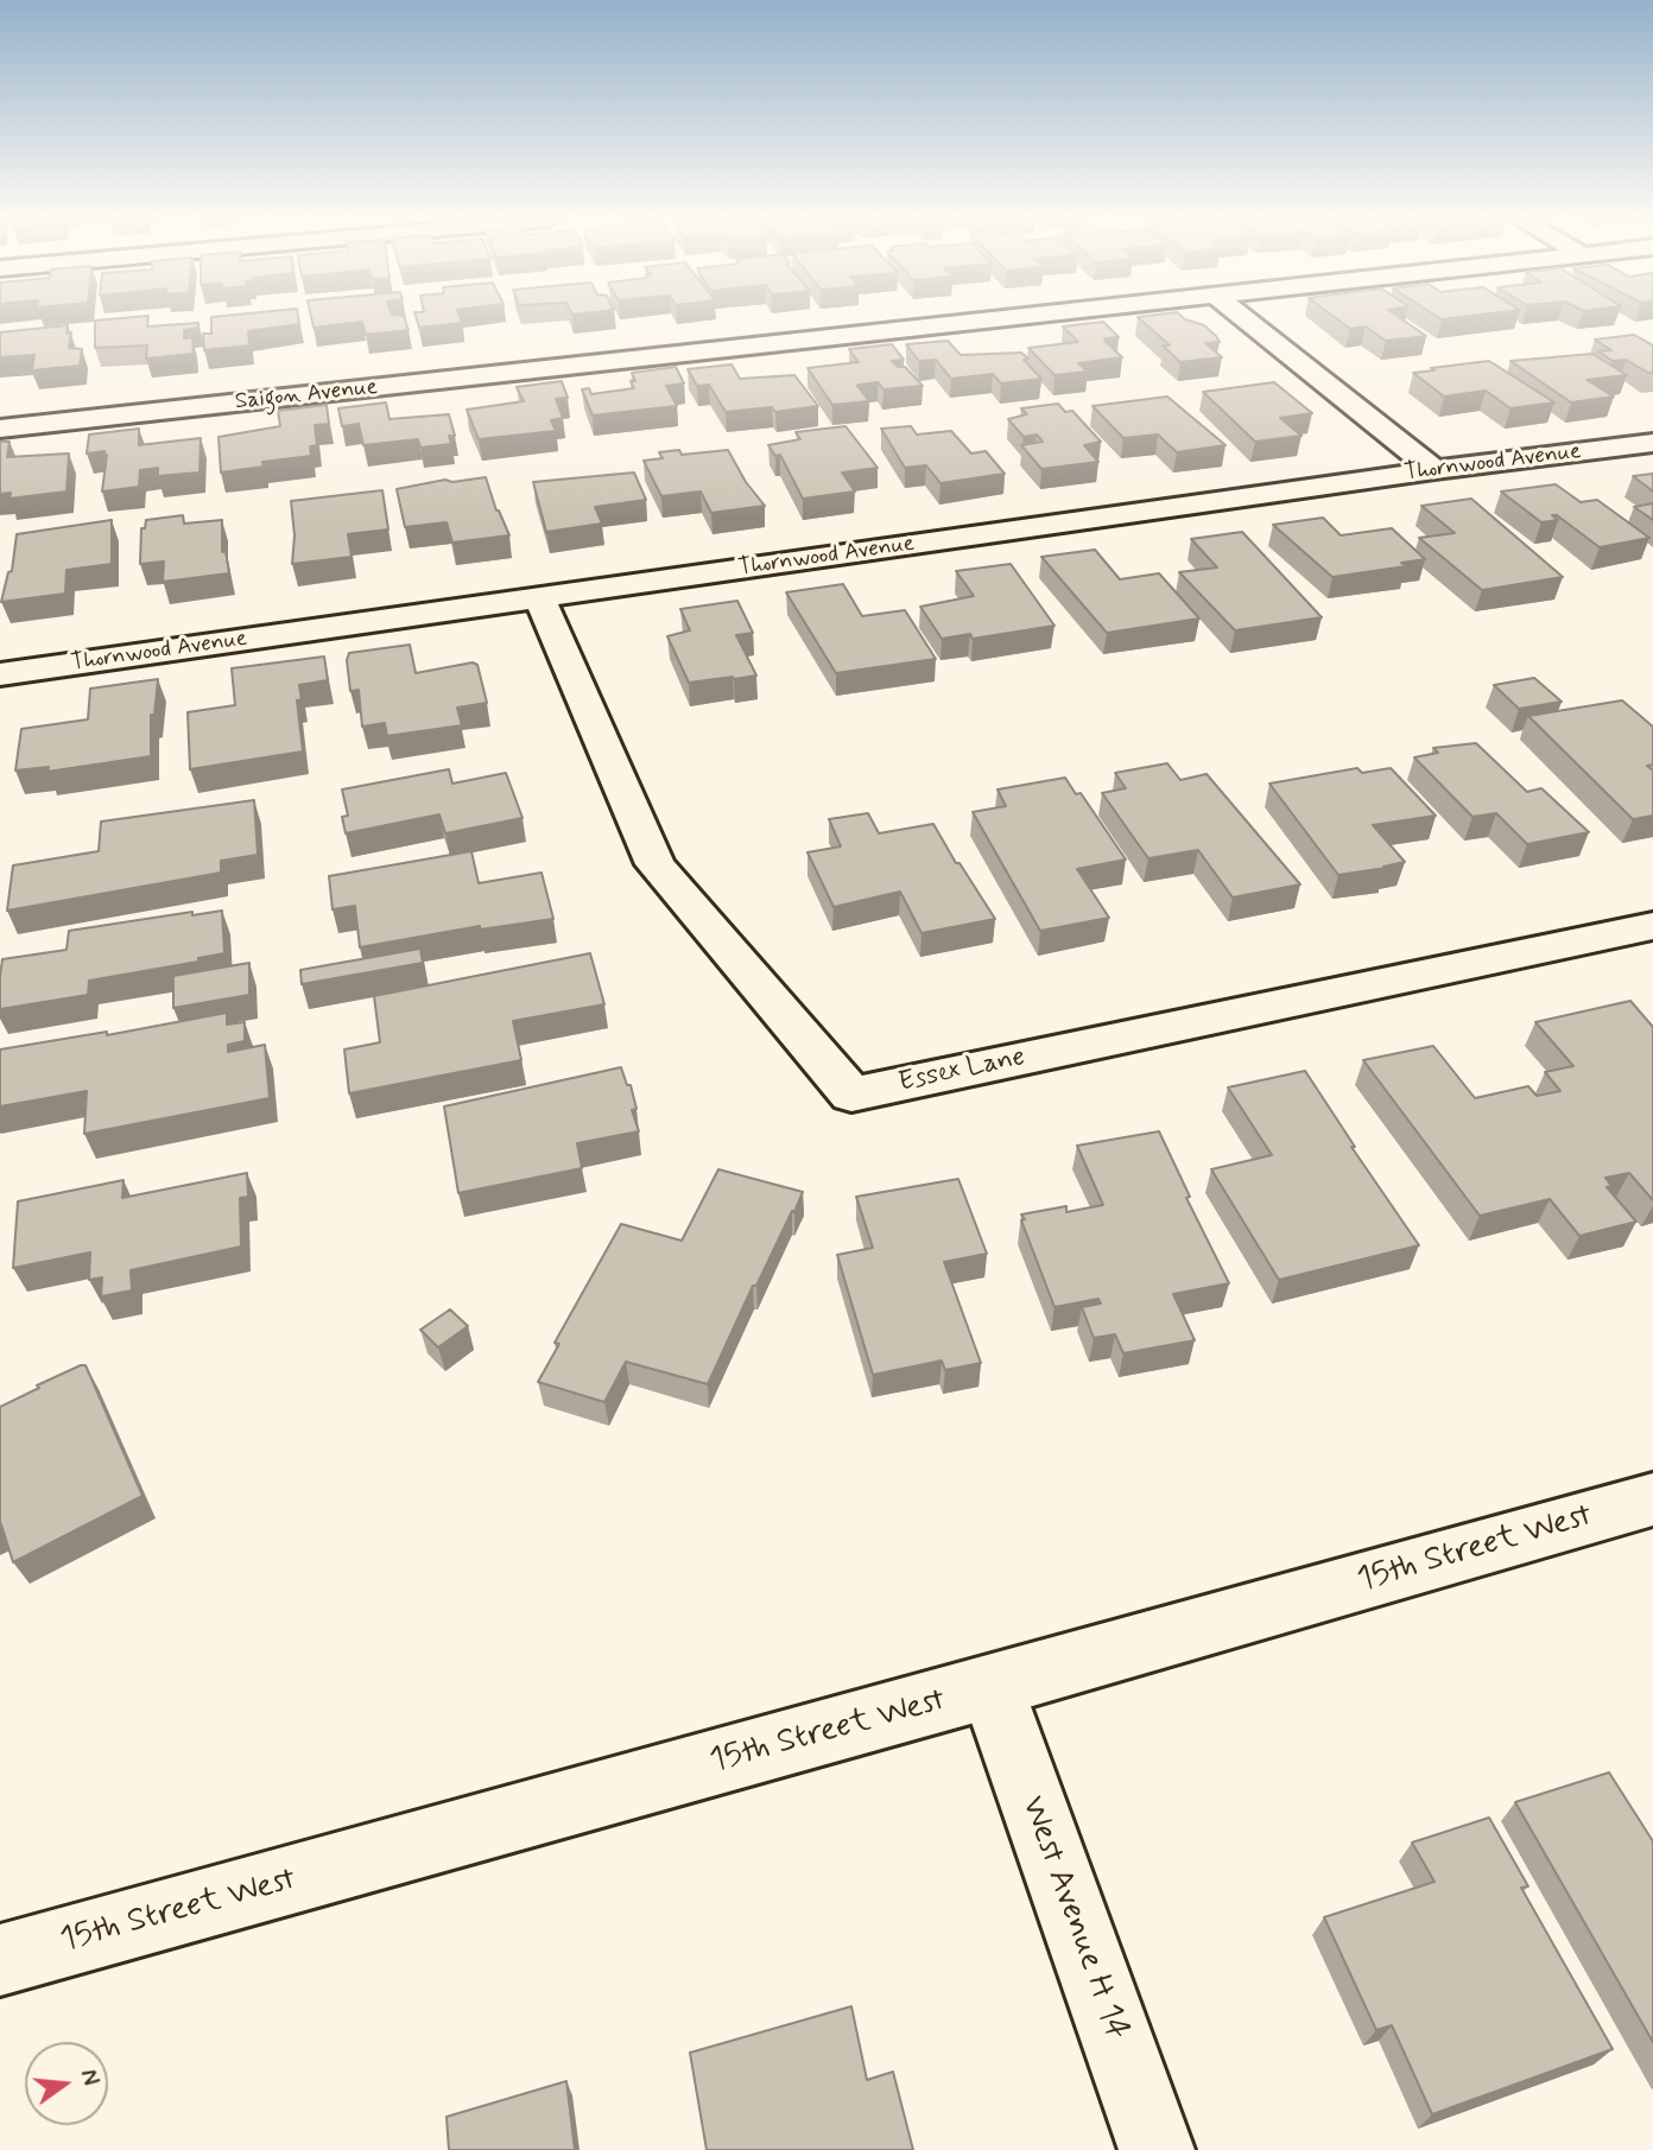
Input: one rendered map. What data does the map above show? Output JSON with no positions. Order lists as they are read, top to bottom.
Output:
{
  "streets": {
    "street": [
      "Saigon Avenue",
      "Thornwood Avenue",
      "Essex Lane",
      "15th Street West",
      "West Avenue H 14"
    ]
  },
  "crossings": [
    ["Thornwood Avenue", "Essex Lane"],
    ["15th Street West", "West Avenue H 14"]
  ],
  "north": "right"
}
